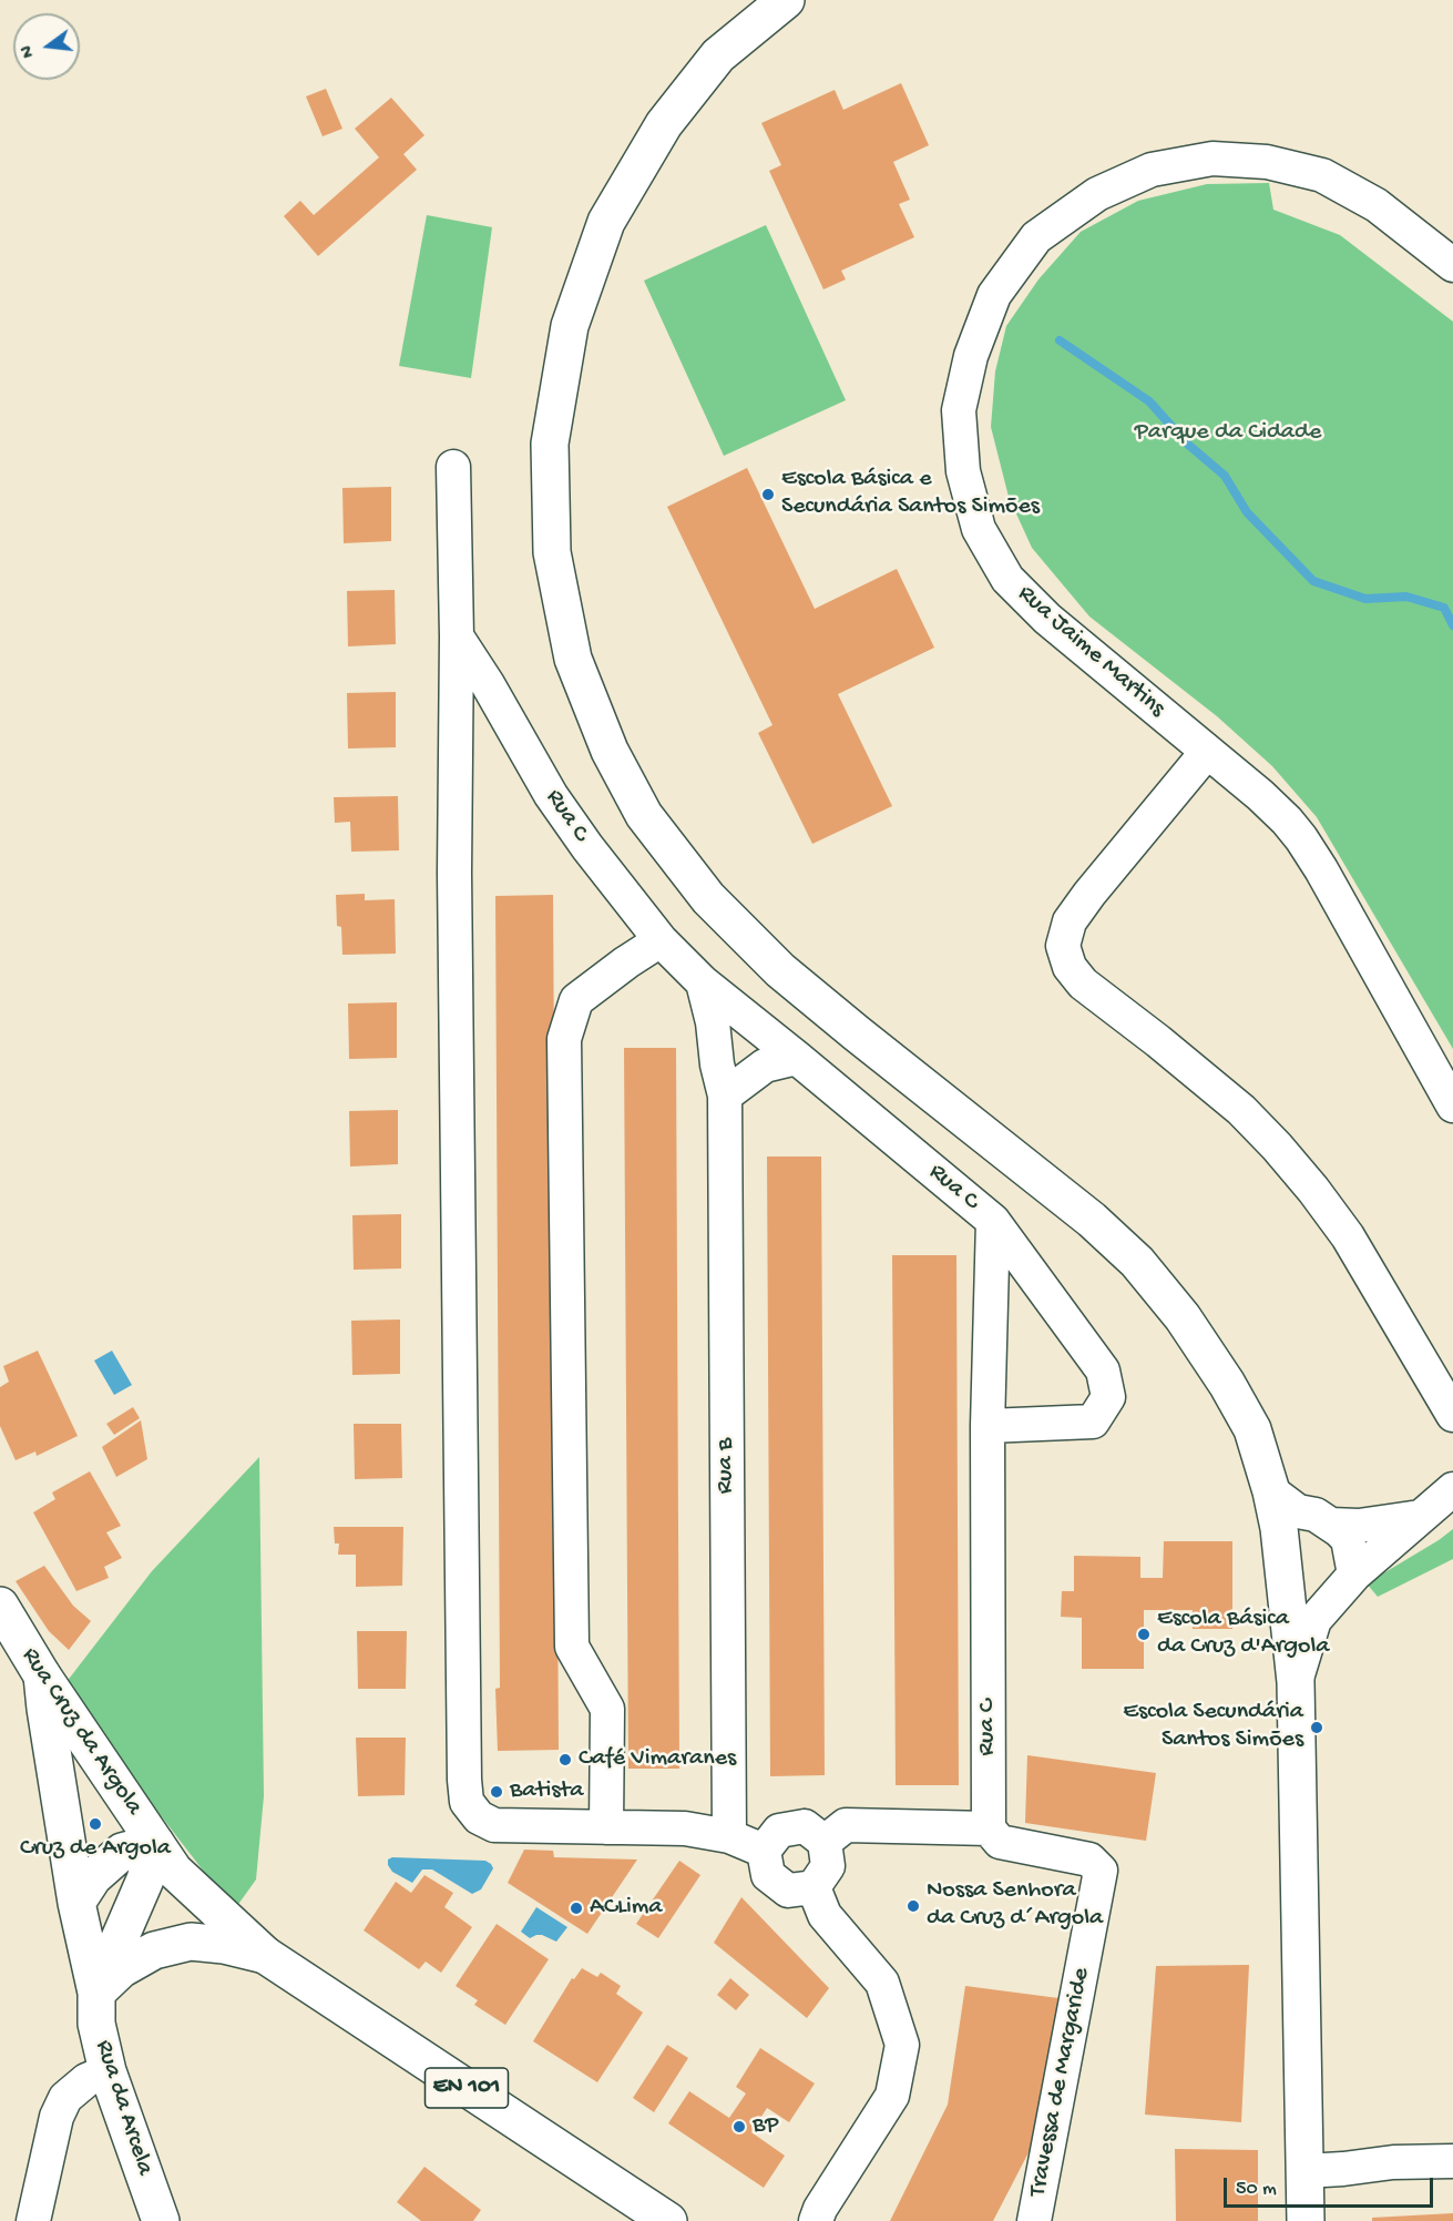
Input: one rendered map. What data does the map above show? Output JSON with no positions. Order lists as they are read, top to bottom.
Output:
{
  "streets": {
    "street": [
      "Rua Jaime Martins",
      "Rua C",
      "Rua B",
      "Rua Cruz da Argola",
      "Travessa de Margaride",
      "EN 101",
      "Rua da Arcela"
    ]
  },
  "crossings": [
    ["Rua C", "Rua B"],
    ["Rua C", "Travessa de Margaride"],
    ["Rua Cruz da Argola", "EN 101"]
  ],
  "parks": ["Parque da Cidade"],
  "places": [
    "Escola Básica e Secundária Santos Simões",
    "Escola Básica da Cruz d'Argola",
    "Escola Secundária Santos Simões",
    "Café Vimaranes",
    "Batista",
    "Cruz de Argola",
    "Nossa Senhora da Cruz d´Argola",
    "ACLima",
    "BP"
  ],
  "scale_bar": "50 m",
  "north": "left"
}
